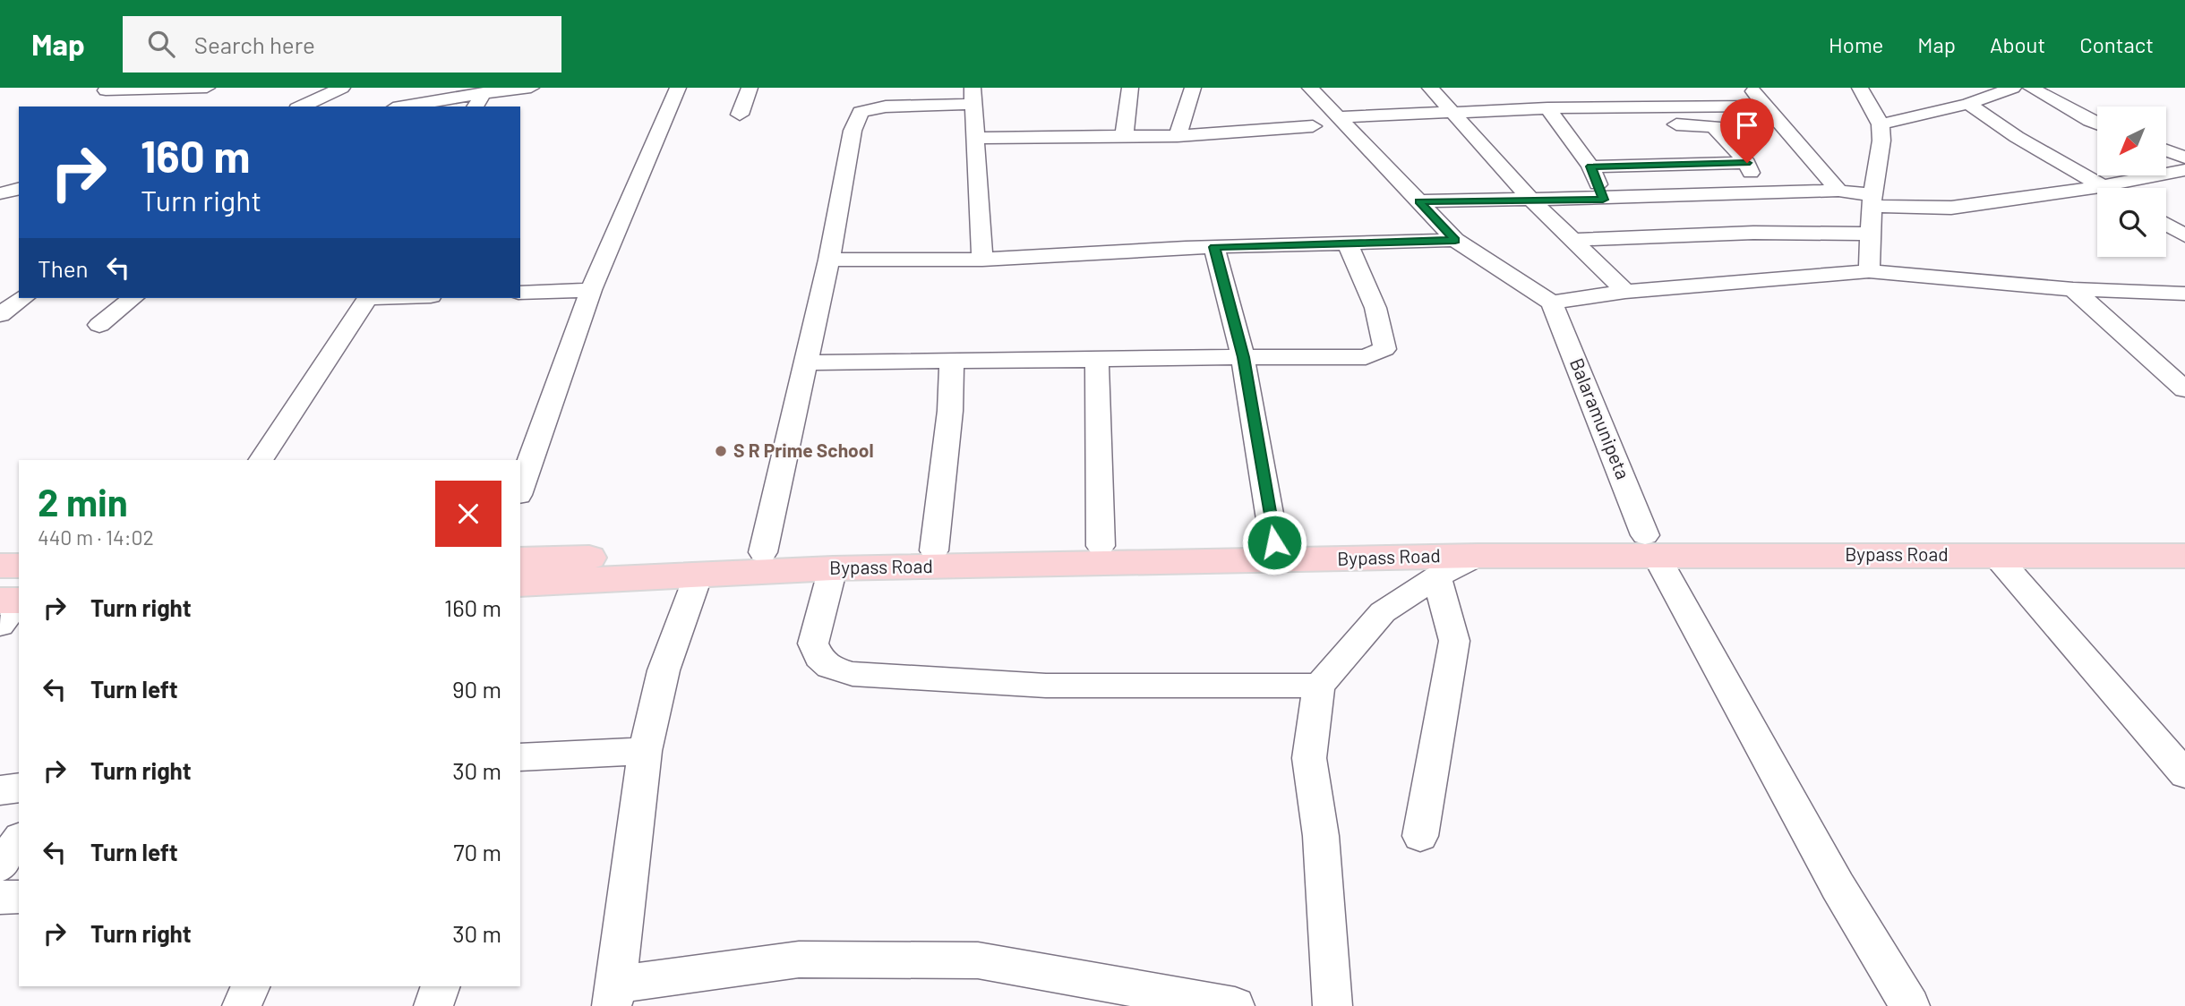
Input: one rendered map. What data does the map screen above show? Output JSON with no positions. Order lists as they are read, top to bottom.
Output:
{
  "streets": {
    "main road": ["Bypass Road"],
    "street": ["Balaramunipeta"]
  },
  "crossings": [
    ["Balaramunipeta", "Bypass Road"]
  ],
  "places": ["S R Prime School"],
  "north": "bottom left",
  "page": {
    "header": "Map",
    "search": "Search here",
    "nav": [
      "Home",
      "Map",
      "About",
      "Contact"
    ],
    "turn": ["160 m", "Turn right"],
    "then": "Then",
    "heading": ["2 min", "440 m · 14:02"],
    "list": [
      {
        "name": "Turn right",
        "value": "160 m"
      },
      {
        "name": "Turn left",
        "value": "90 m"
      },
      {
        "name": "Turn right",
        "value": "30 m"
      },
      {
        "name": "Turn left",
        "value": "70 m"
      },
      {
        "name": "Turn right",
        "value": "30 m"
      }
    ]
  }
}
